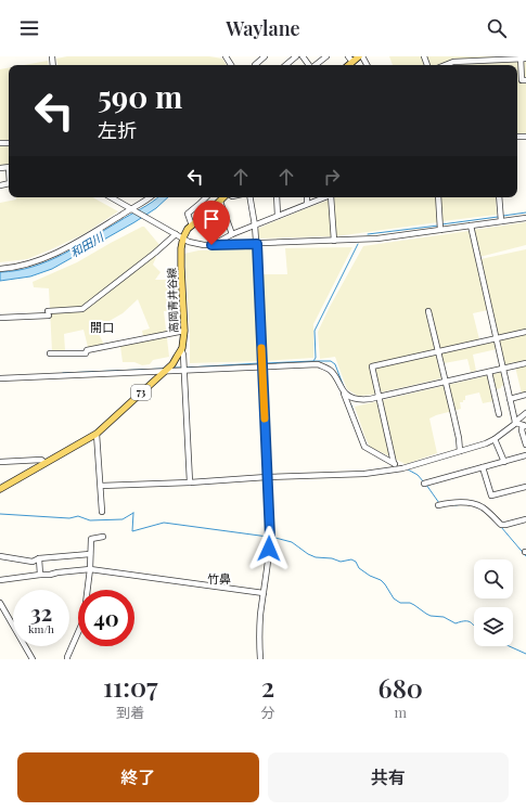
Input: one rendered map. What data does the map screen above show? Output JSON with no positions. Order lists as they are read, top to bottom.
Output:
{
  "streets": {
    "main road": ["高岡青井谷線", "73"]
  },
  "districts": ["開口", "竹鼻"],
  "water": ["和田川"],
  "page": {
    "header": "Waylane",
    "turn": ["590 m", "左折"],
    "speed": "32 km/h",
    "limit": "40",
    "eta": [
      "11:07",
      "到着",
      "2",
      "分",
      "680",
      "m"
    ],
    "buttons": ["終了", "共有"]
  }
}
